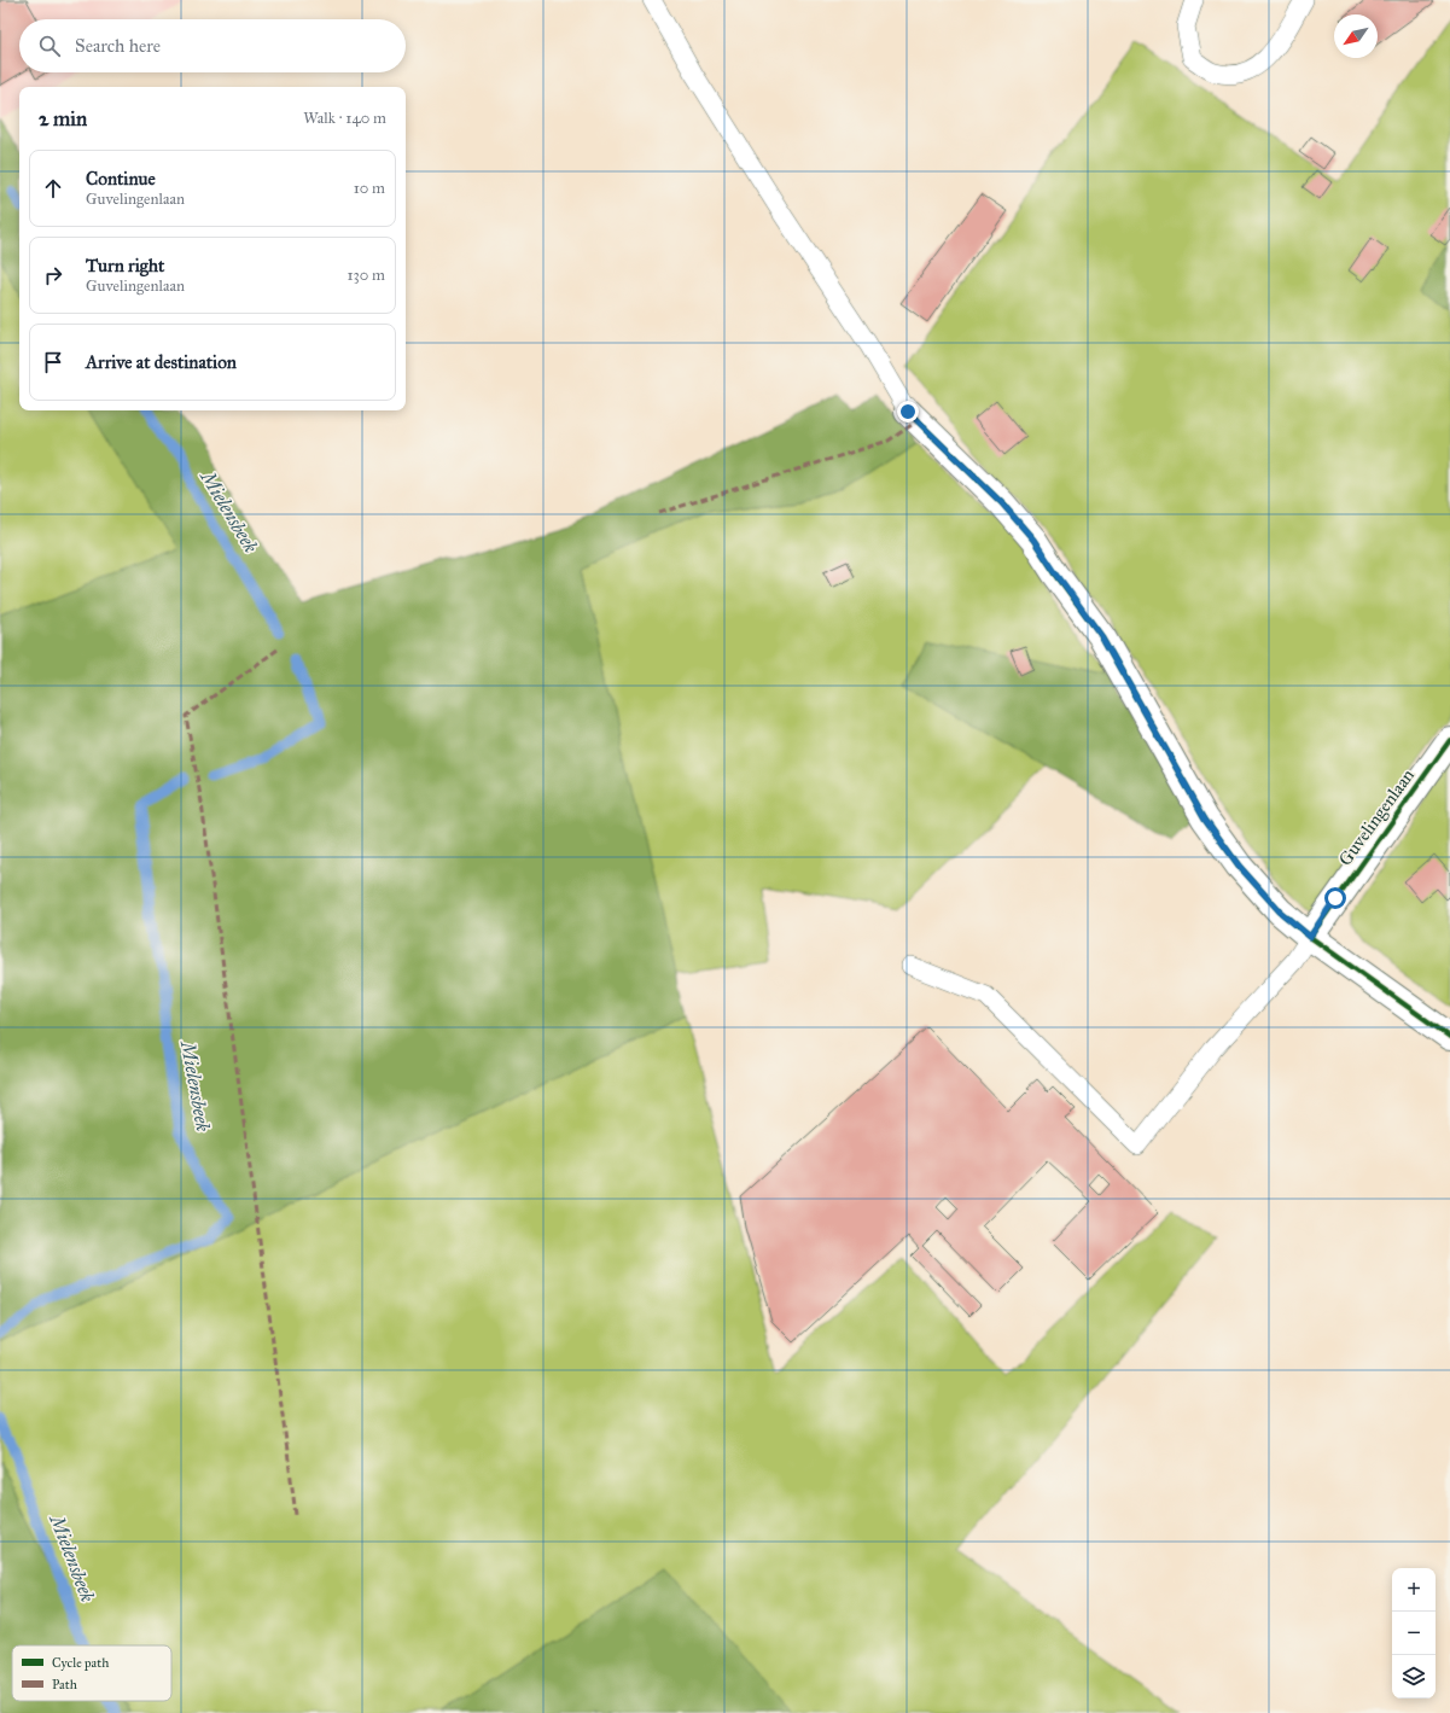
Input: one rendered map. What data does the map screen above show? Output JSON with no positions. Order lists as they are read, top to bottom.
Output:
{
  "streets": {
    "street": ["Guvelingenlaan"]
  },
  "water": ["Mielensbeek"],
  "legend": ["Cycle path", "Path"],
  "north": "bottom left",
  "page": {
    "search": "Search here",
    "heading": ["2 min", "Walk · 140 m"],
    "list": [
      ["Continue", "Guvelingenlaan", "10 m"],
      ["Turn right", "Guvelingenlaan", "130 m"],
      "Arrive at destination"
    ],
    "map_buttons": ["+", "−"]
  }
}
